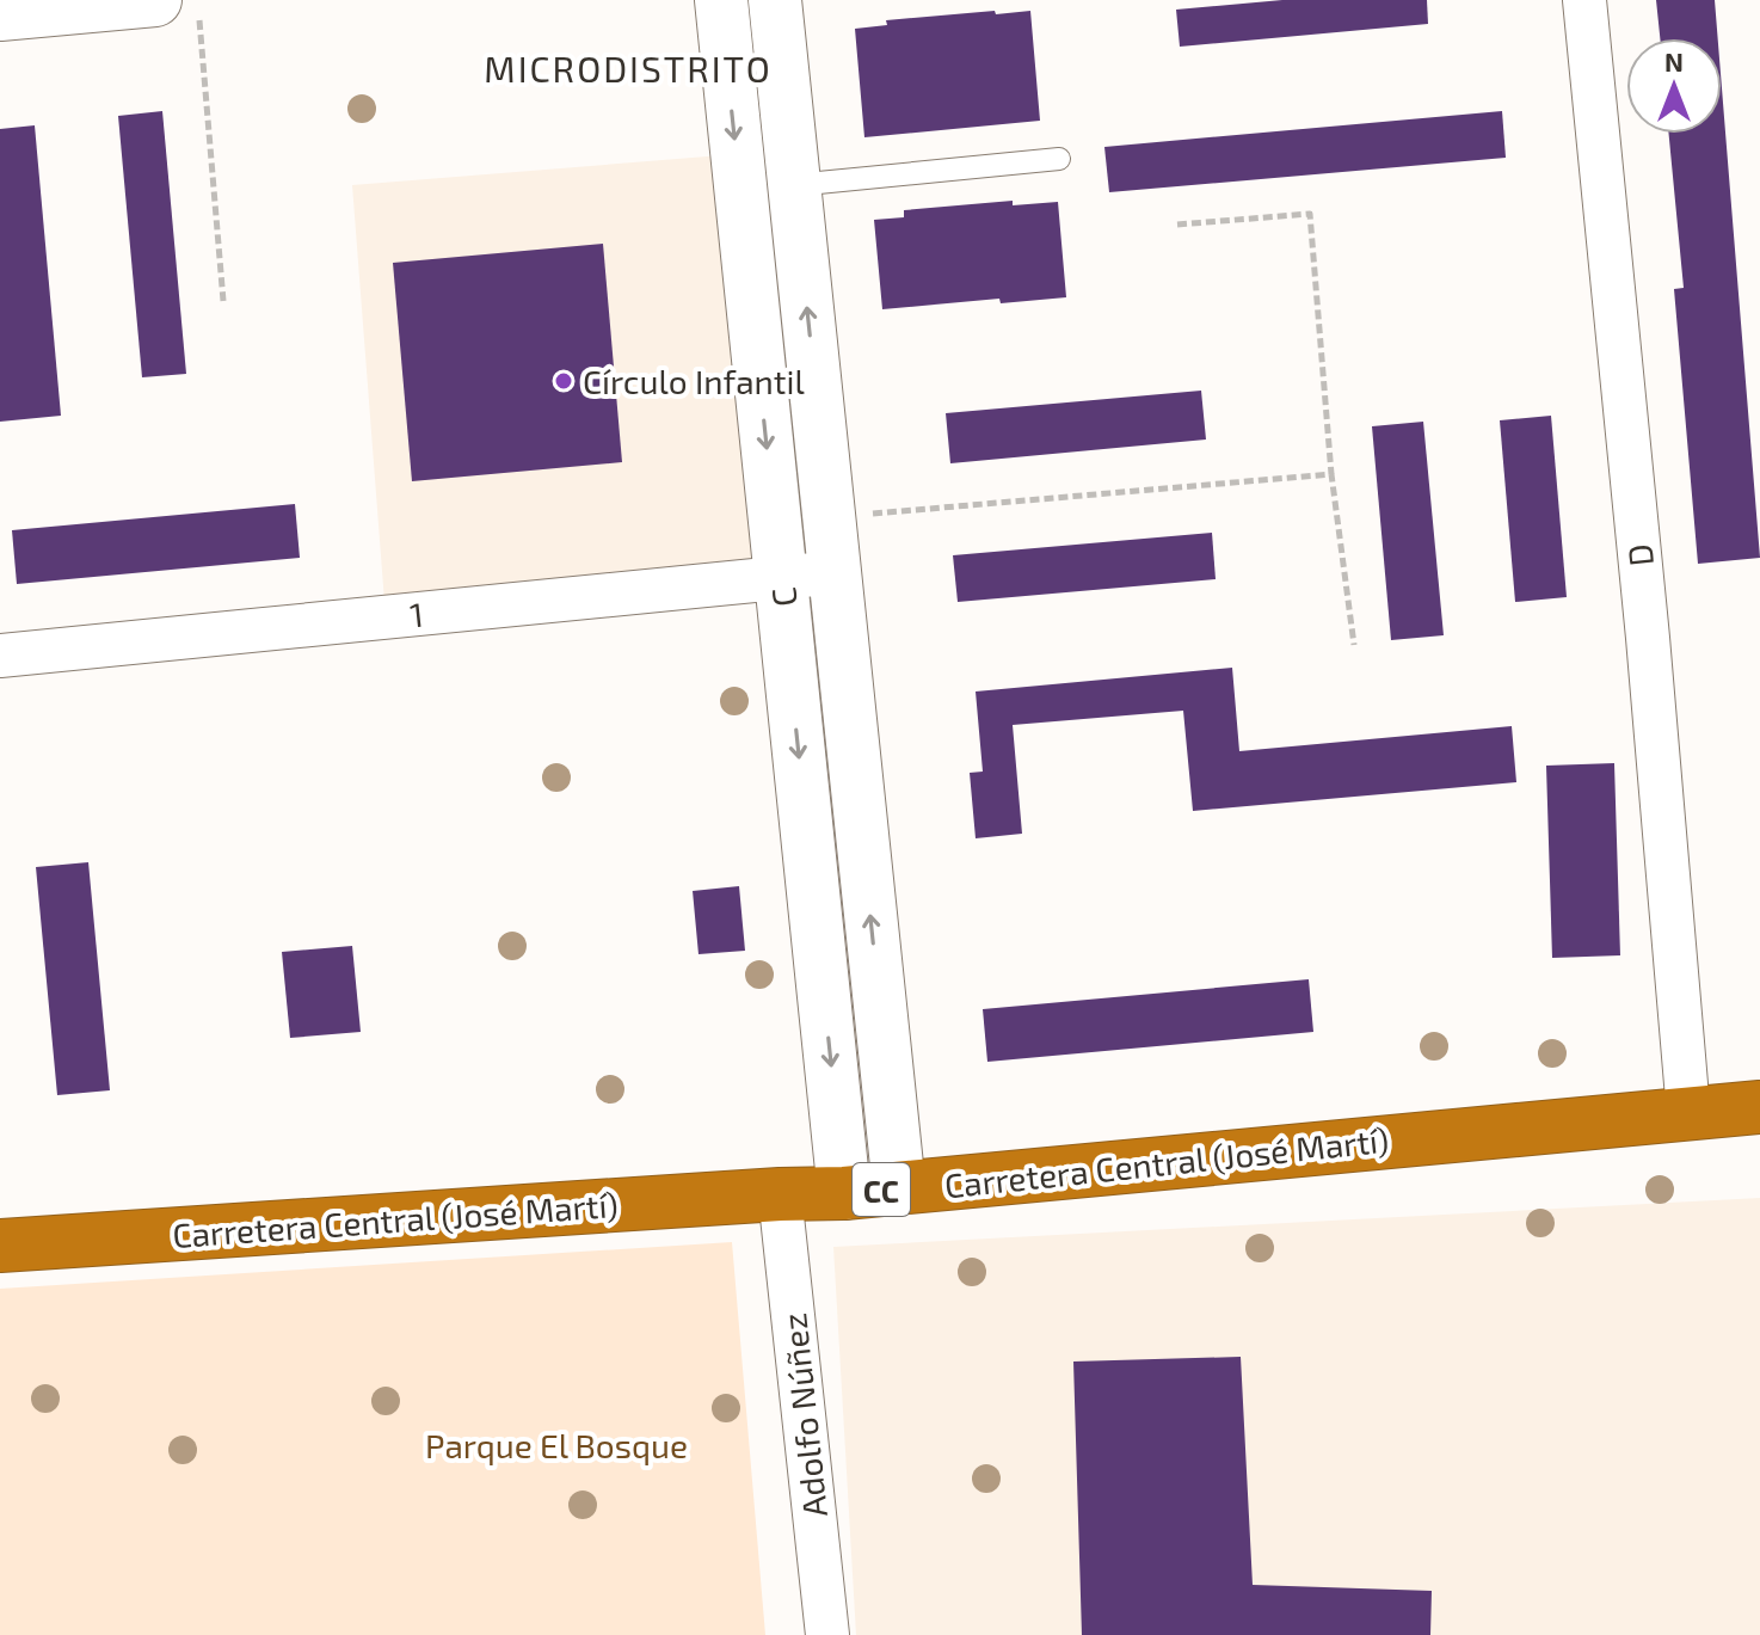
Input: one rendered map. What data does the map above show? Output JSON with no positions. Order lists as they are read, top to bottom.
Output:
{
  "streets": {
    "highway": ["Carretera Central (José Martí)", "CC"],
    "street": [
      "D",
      "C",
      "1",
      "Adolfo Núñez"
    ]
  },
  "crossings": [
    ["D", "Carretera Central (José Martí)"],
    ["C", "1"],
    ["C", "Carretera Central (José Martí)"],
    ["Carretera Central (José Martí)", "Adolfo Núñez"]
  ],
  "districts": ["MICRODISTRITO"],
  "parks": ["Parque El Bosque"],
  "places": ["Círculo Infantil"],
  "north": "top"
}
